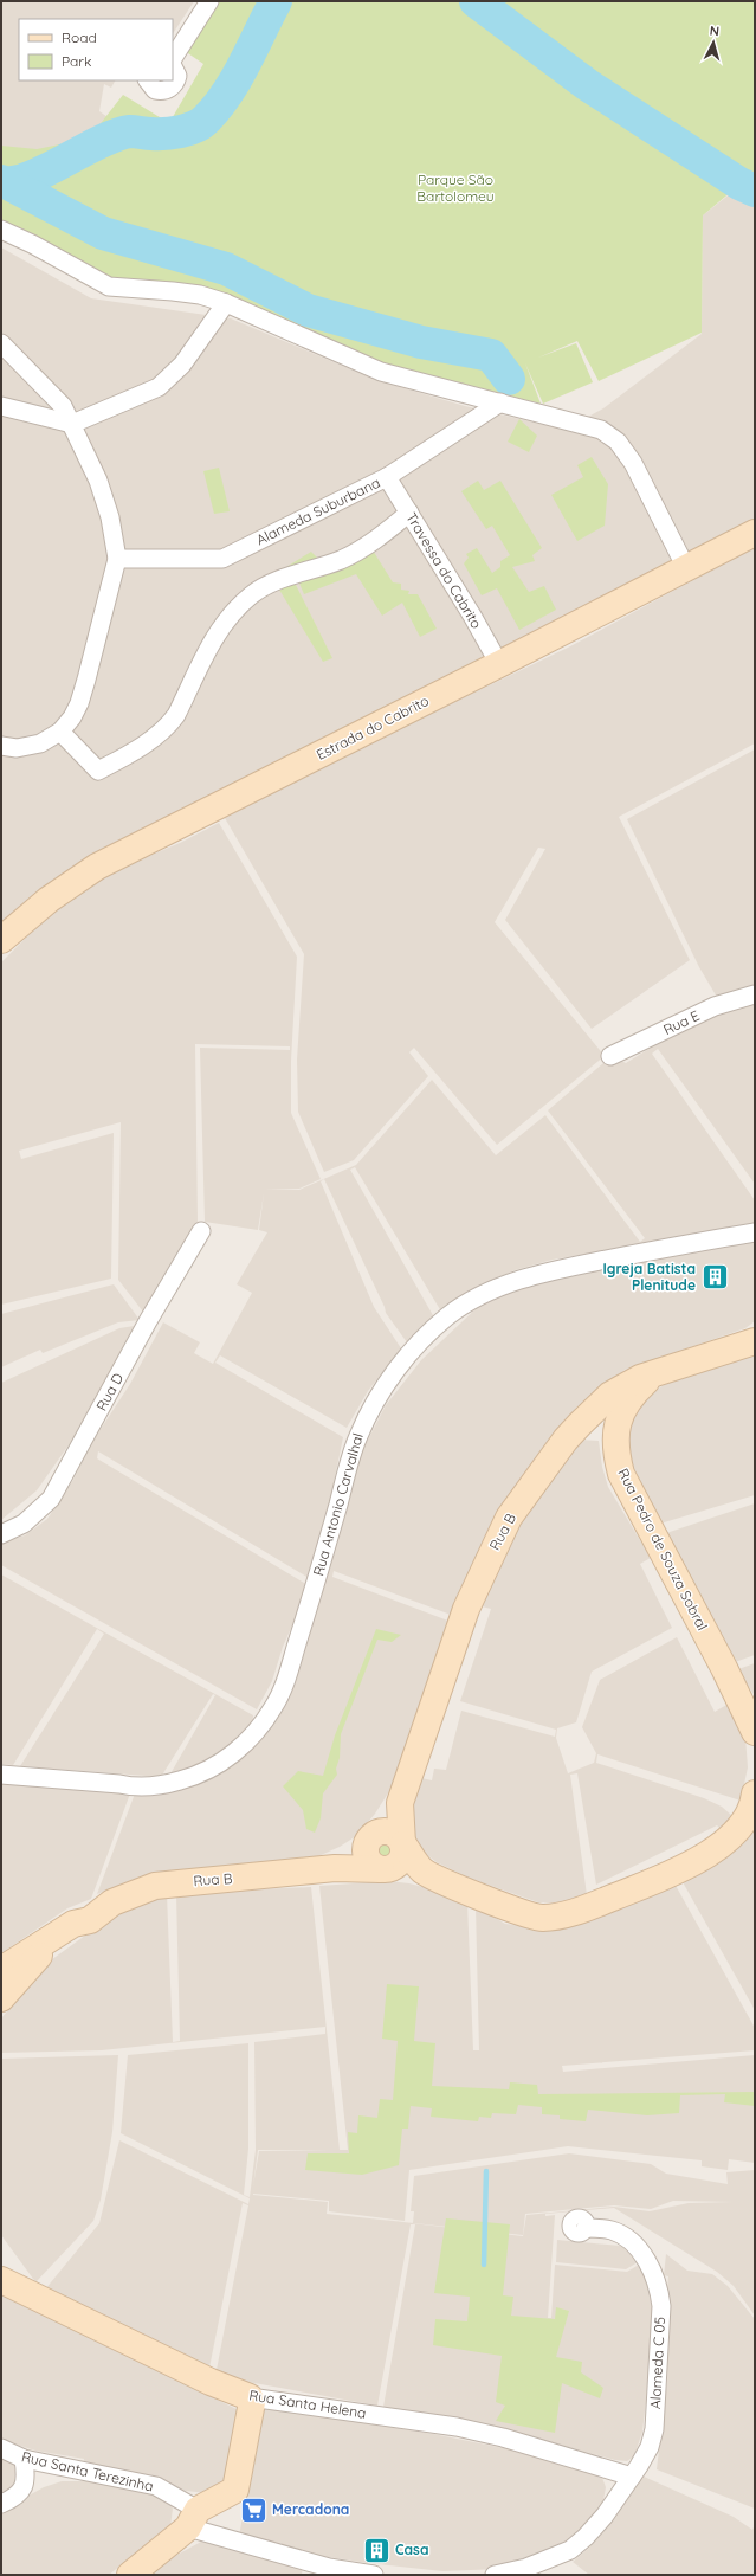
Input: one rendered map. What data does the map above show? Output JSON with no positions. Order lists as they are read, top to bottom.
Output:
{
  "streets": {
    "street": [
      "Alameda Suburbana",
      "Travessa do Cabrito",
      "Estrada do Cabrito",
      "Rua E",
      "Rua D",
      "Rua Antonio Carvalhal",
      "Rua B",
      "Rua Pedro de Souza Sobral",
      "Alameda C 05",
      "Rua Santa Helena",
      "Rua Santa Terezinha"
    ]
  },
  "crossings": [
    ["Alameda Suburbana", "Travessa do Cabrito"],
    ["Travessa do Cabrito", "Estrada do Cabrito"],
    ["Rua B", "Rua Pedro de Souza Sobral"],
    ["Alameda C 05", "Rua Santa Helena"]
  ],
  "parks": ["Parque São Bartolomeu"],
  "places": {
    "building": ["Igreja Batista Plenitude", "Casa"],
    "supermarket": ["Mercadona"]
  },
  "legend": ["Road", "Park"],
  "north": "top"
}
